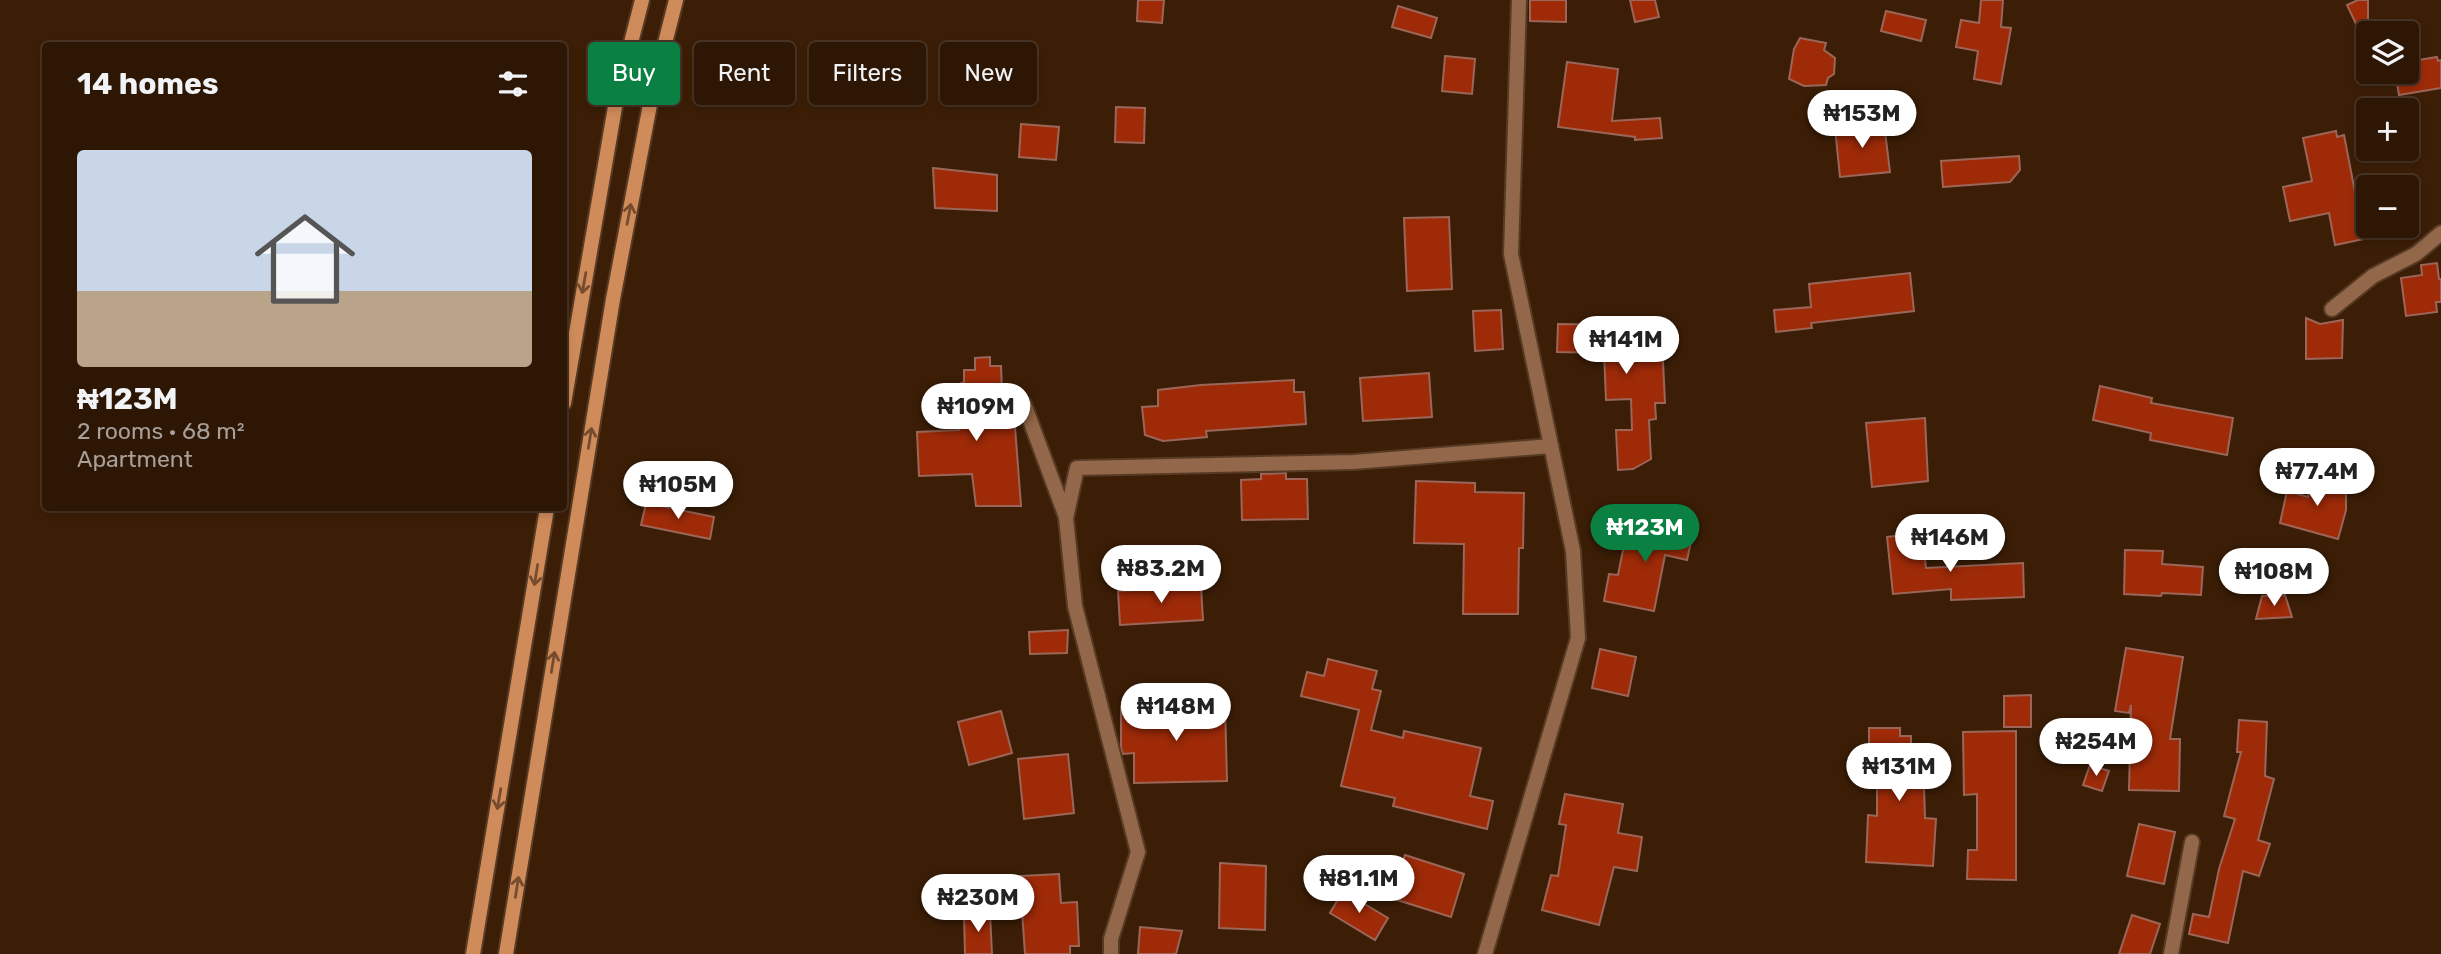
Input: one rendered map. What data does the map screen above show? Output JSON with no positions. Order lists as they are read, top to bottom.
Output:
{
  "page": {
    "map_buttons": ["+", "−"],
    "chip": [
      "Buy",
      "Rent",
      "Filters",
      "New"
    ],
    "heading": "14 homes",
    "price": [
      "₦153M",
      "₦141M",
      "₦109M",
      "₦77.4M",
      "₦105M",
      "₦123M",
      "₦146M",
      "₦83.2M",
      "₦108M",
      "₦148M",
      "₦254M",
      "₦131M",
      "₦81.1M",
      "₦230M"
    ],
    "list": [
      {
        "name": "₦123M",
        "note": "2 rooms · 68 m² · Apartment"
      }
    ]
  }
}
